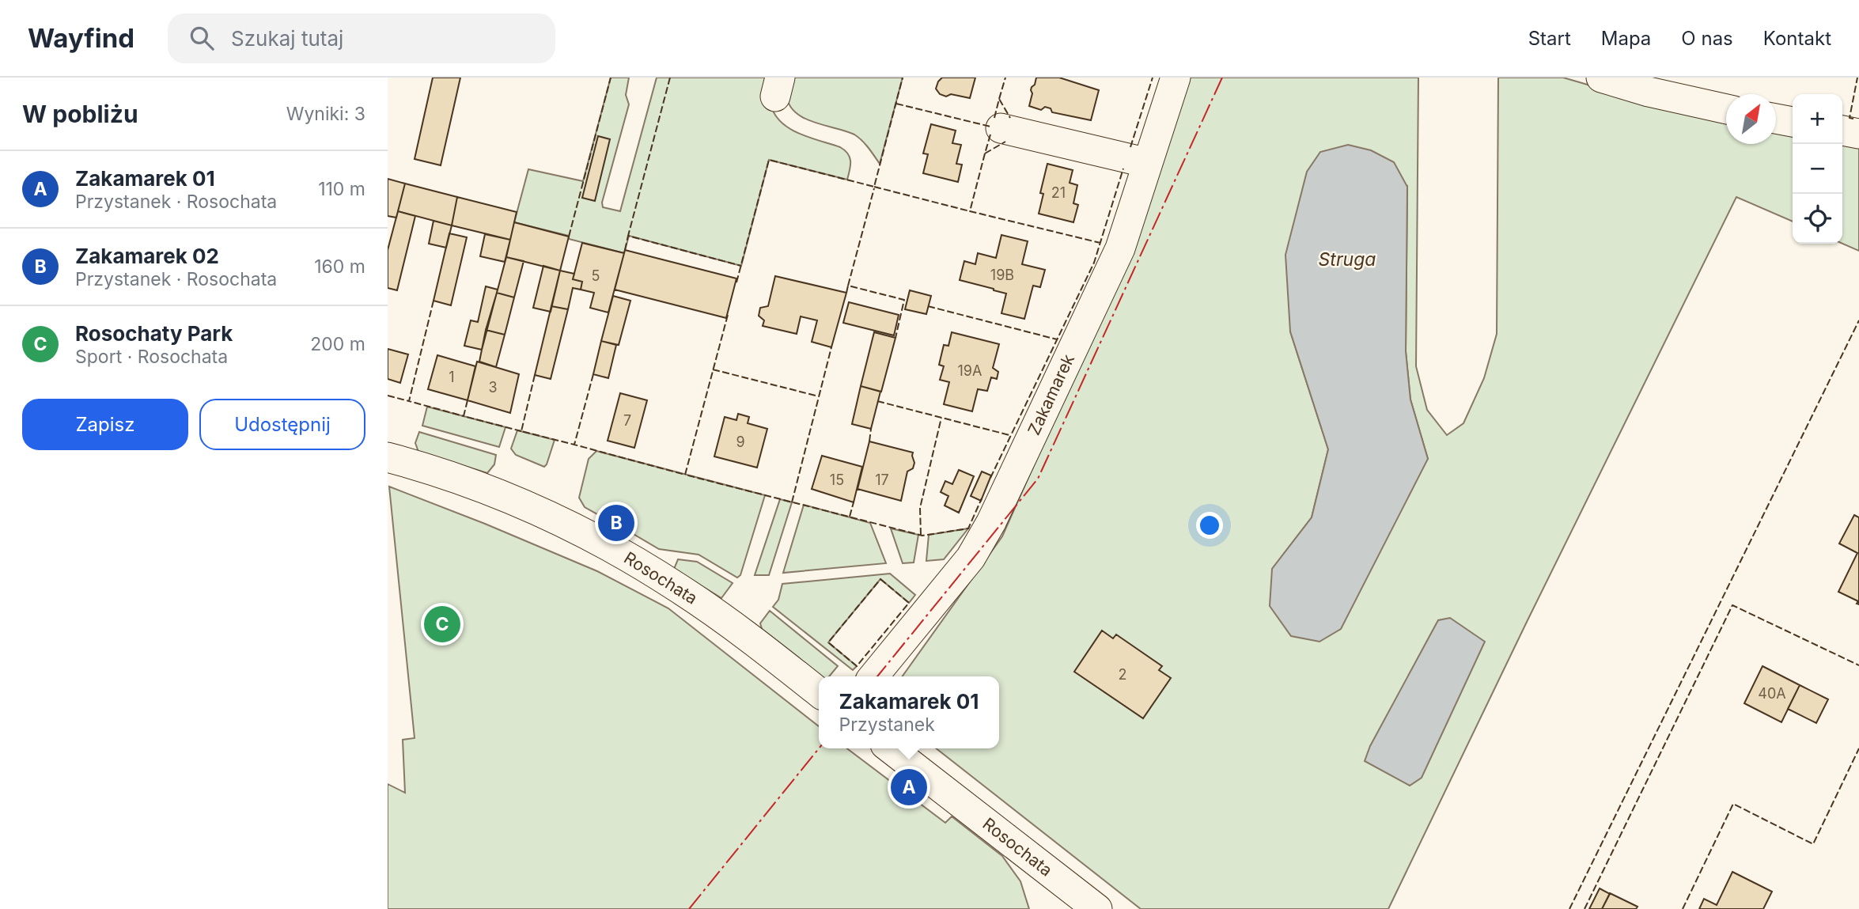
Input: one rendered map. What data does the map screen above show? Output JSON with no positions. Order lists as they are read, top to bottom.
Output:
{
  "streets": {
    "street": ["Zakamarek", "Rosochata"]
  },
  "water": ["Struga"],
  "house_numbers": [
    "21",
    "19B",
    "5",
    "19A",
    "1",
    "3",
    "7",
    "9",
    "15",
    "17",
    "2",
    "40A"
  ],
  "north": "top right",
  "page": {
    "header": "Wayfind",
    "search": "Szukaj tutaj",
    "nav": [
      "Start",
      "Mapa",
      "O nas",
      "Kontakt"
    ],
    "heading": ["W pobliżu", "Wyniki: 3"],
    "map_buttons": ["+", "−"],
    "list": [
      {
        "mark": "A",
        "name": "Zakamarek 01",
        "note": "Przystanek · Rosochata",
        "value": "110 m"
      },
      {
        "mark": "B",
        "name": "Zakamarek 02",
        "note": "Przystanek · Rosochata",
        "value": "160 m"
      },
      {
        "mark": "C",
        "name": "Rosochaty Park",
        "note": "Sport · Rosochata",
        "value": "200 m"
      }
    ],
    "buttons": ["Zapisz", "Udostępnij"],
    "pins": ["B", "C", "A"],
    "popup": ["Zakamarek 01", "Przystanek"]
  }
}
